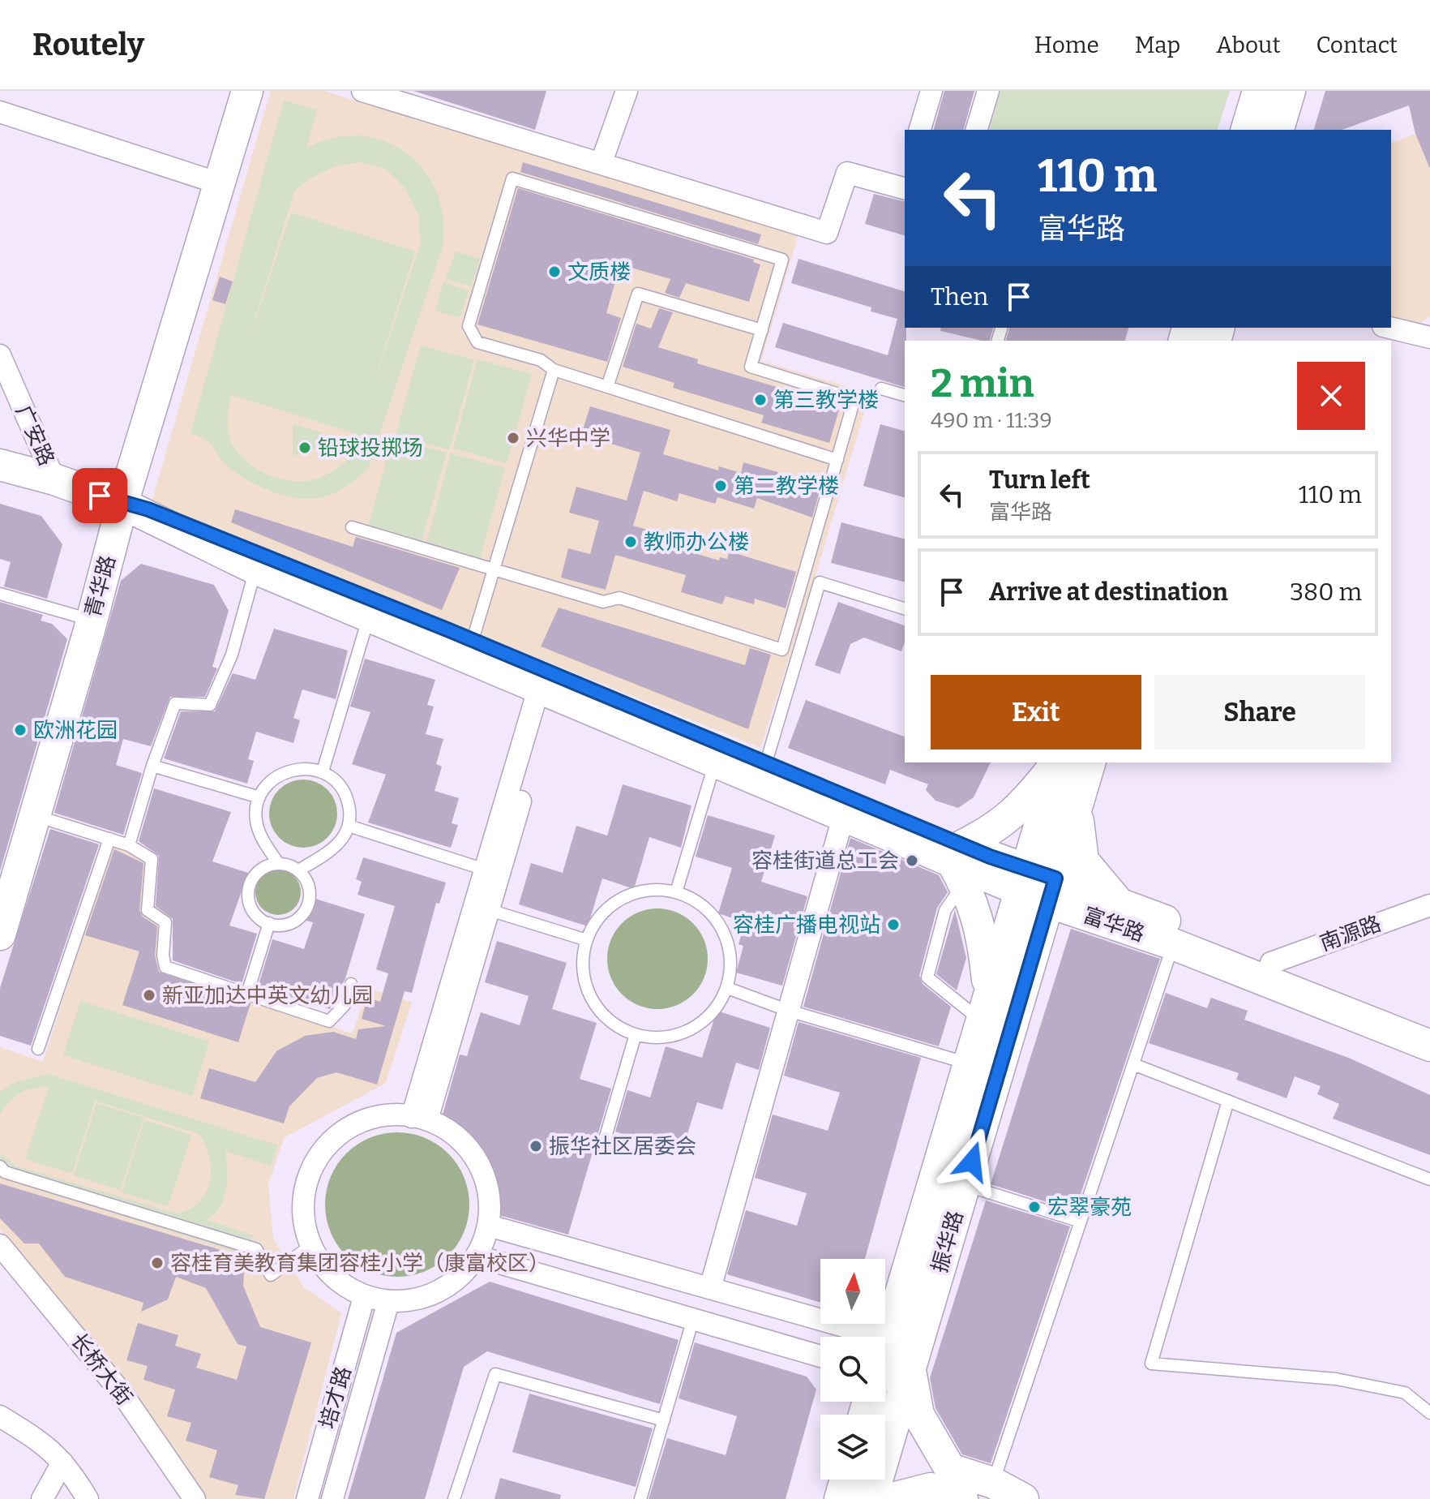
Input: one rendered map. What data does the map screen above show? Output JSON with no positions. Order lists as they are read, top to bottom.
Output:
{
  "streets": {
    "street": [
      "广安路",
      "青华路",
      "富华路",
      "南源路",
      "振华路",
      "长桥大街",
      "培才路"
    ]
  },
  "crossings": [
    ["广安路", "富华路"],
    ["青华路", "富华路"],
    ["富华路", "南源路"],
    ["富华路", "振华路"]
  ],
  "places": [
    "文质楼",
    "第三教学楼",
    "兴华中学",
    "铅球投掷场",
    "第二教学楼",
    "教师办公楼",
    "欧洲花园",
    "容桂街道总工会",
    "容桂广播电视站",
    "新亚加达中英文幼儿园",
    "振华社区居委会",
    "宏翠豪苑",
    "容桂育美教育集团容桂小学（康富校区）"
  ],
  "north": "top",
  "page": {
    "header": "Routely",
    "nav": [
      "Home",
      "Map",
      "About",
      "Contact"
    ],
    "turn": ["110 m", "富华路"],
    "then": "Then",
    "heading": ["2 min", "490 m · 11:39"],
    "list": [
      {
        "name": "Turn left",
        "note": "富华路",
        "value": "110 m"
      },
      {
        "name": "Arrive at destination",
        "value": "380 m"
      }
    ],
    "buttons": ["Exit", "Share"]
  }
}
